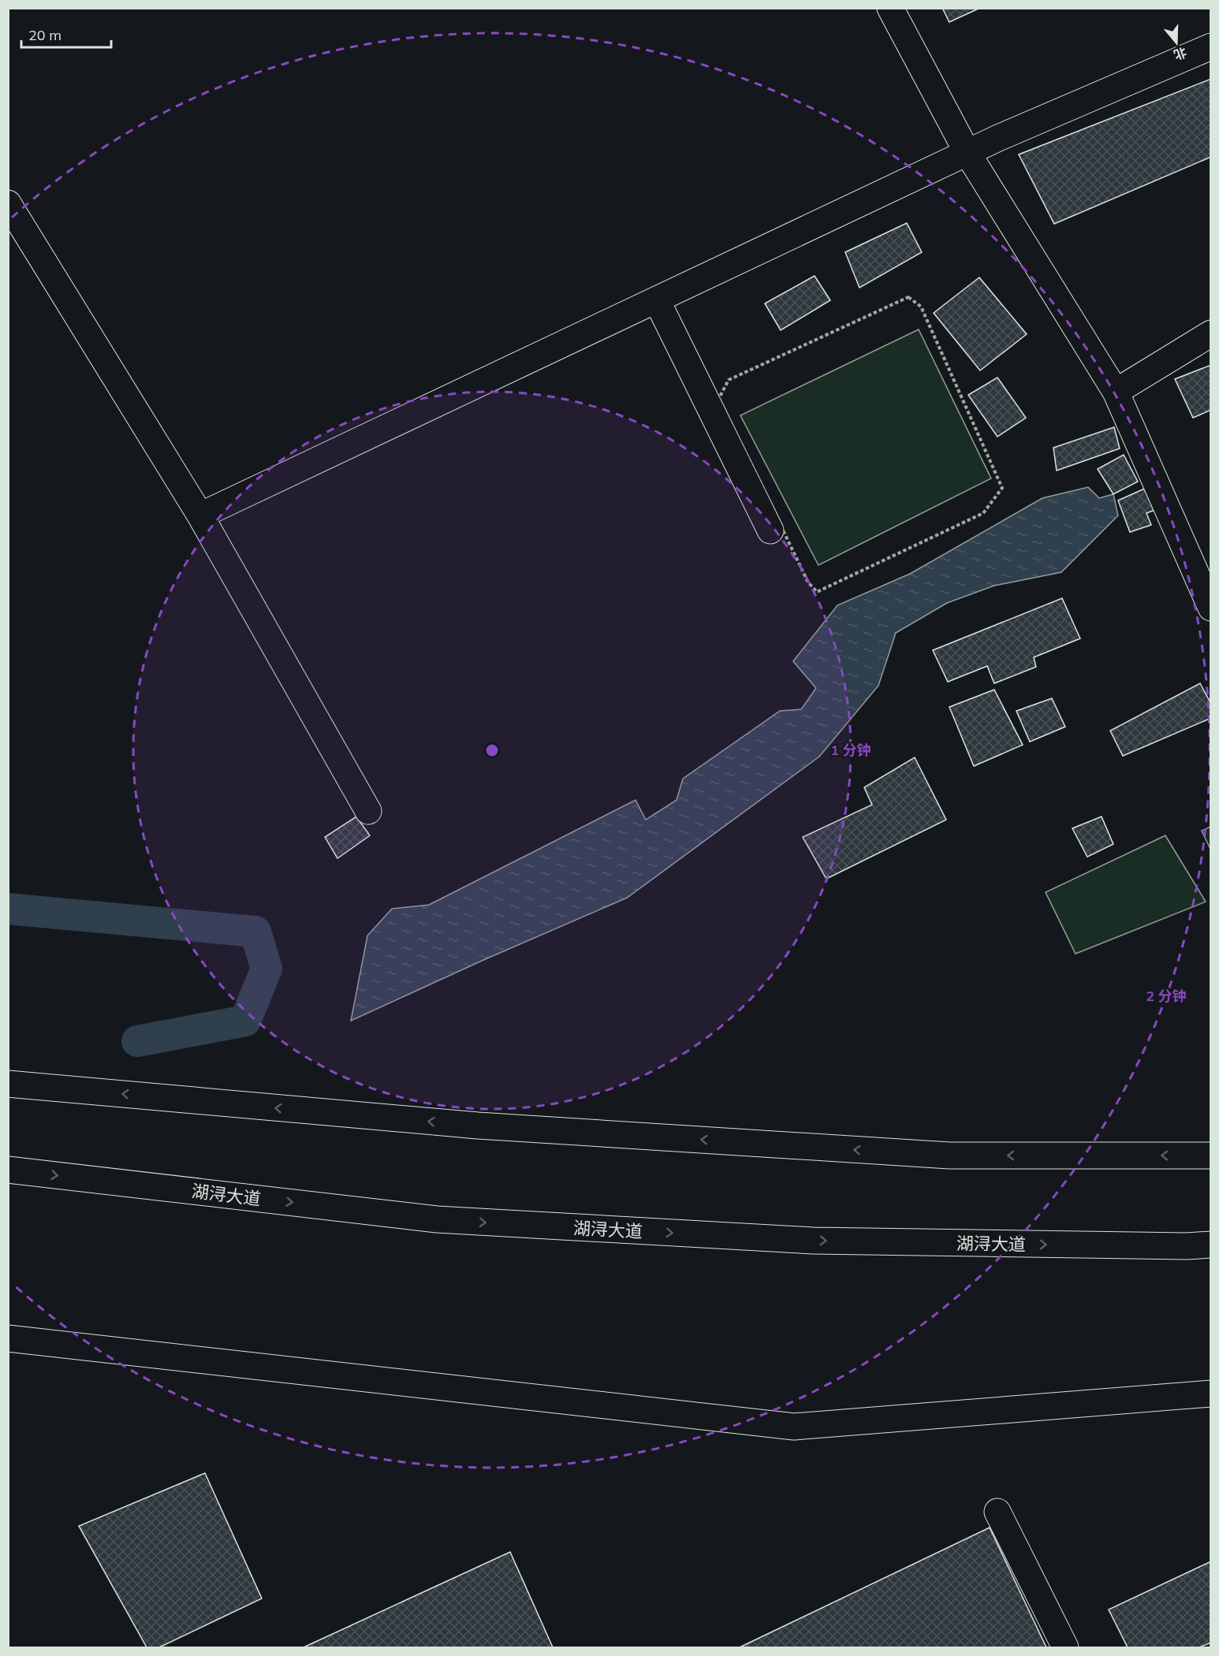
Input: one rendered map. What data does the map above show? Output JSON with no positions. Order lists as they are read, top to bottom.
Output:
{
  "streets": {
    "street": ["湖浔大道"]
  },
  "scale_bar": "20 m",
  "north": "bottom",
  "rings": ["1 分钟", "2 分钟"]
}
